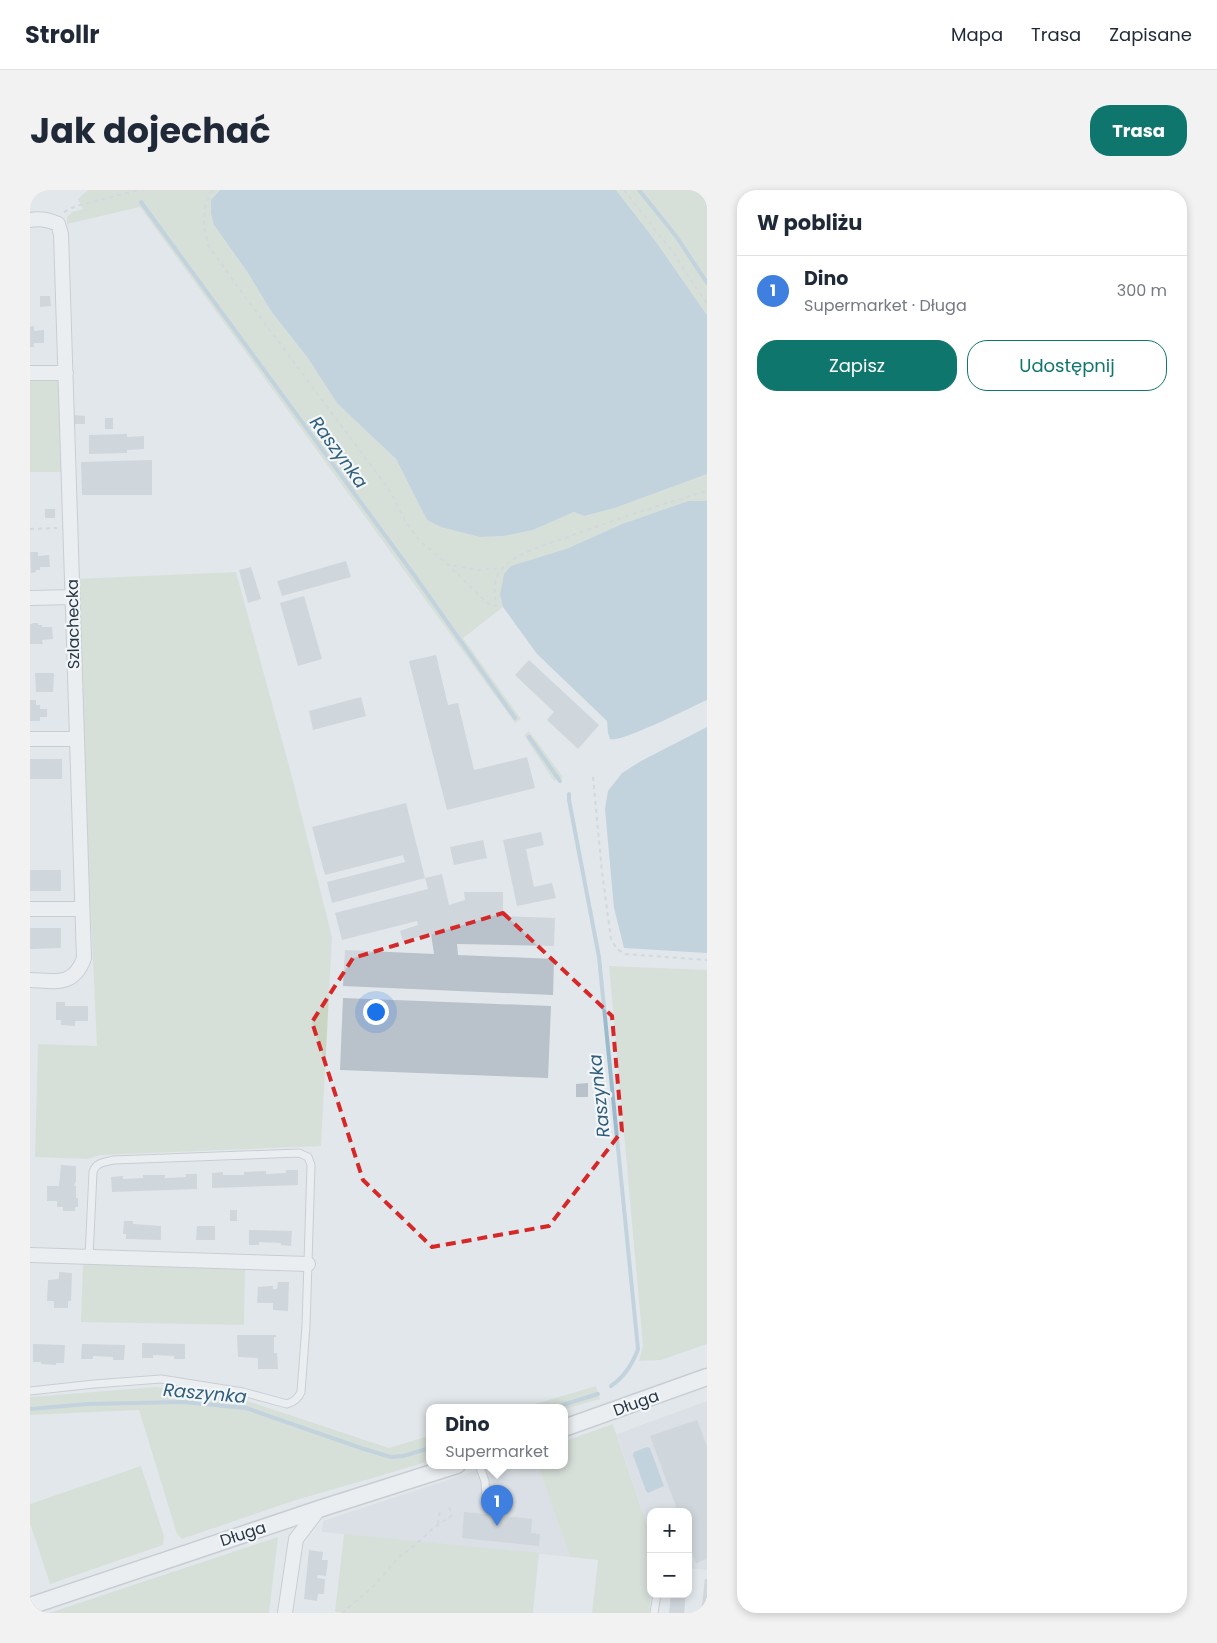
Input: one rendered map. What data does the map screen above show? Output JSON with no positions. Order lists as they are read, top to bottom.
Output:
{
  "streets": {
    "street": ["Szlachecka", "Długa"]
  },
  "water": ["Raszynka"],
  "page": {
    "header": "Strollr",
    "nav": ["Mapa", "Trasa", "Zapisane"],
    "title": "Jak dojechać",
    "buttons": [
      "Trasa",
      ["Zapisz", "Udostępnij"]
    ],
    "heading": "W pobliżu",
    "list": [
      {
        "mark": "1",
        "name": "Dino",
        "note": "Supermarket · Długa",
        "value": "300 m"
      }
    ],
    "popup": ["Dino", "Supermarket"],
    "pins": "1",
    "map_buttons": ["+", "−"]
  }
}
